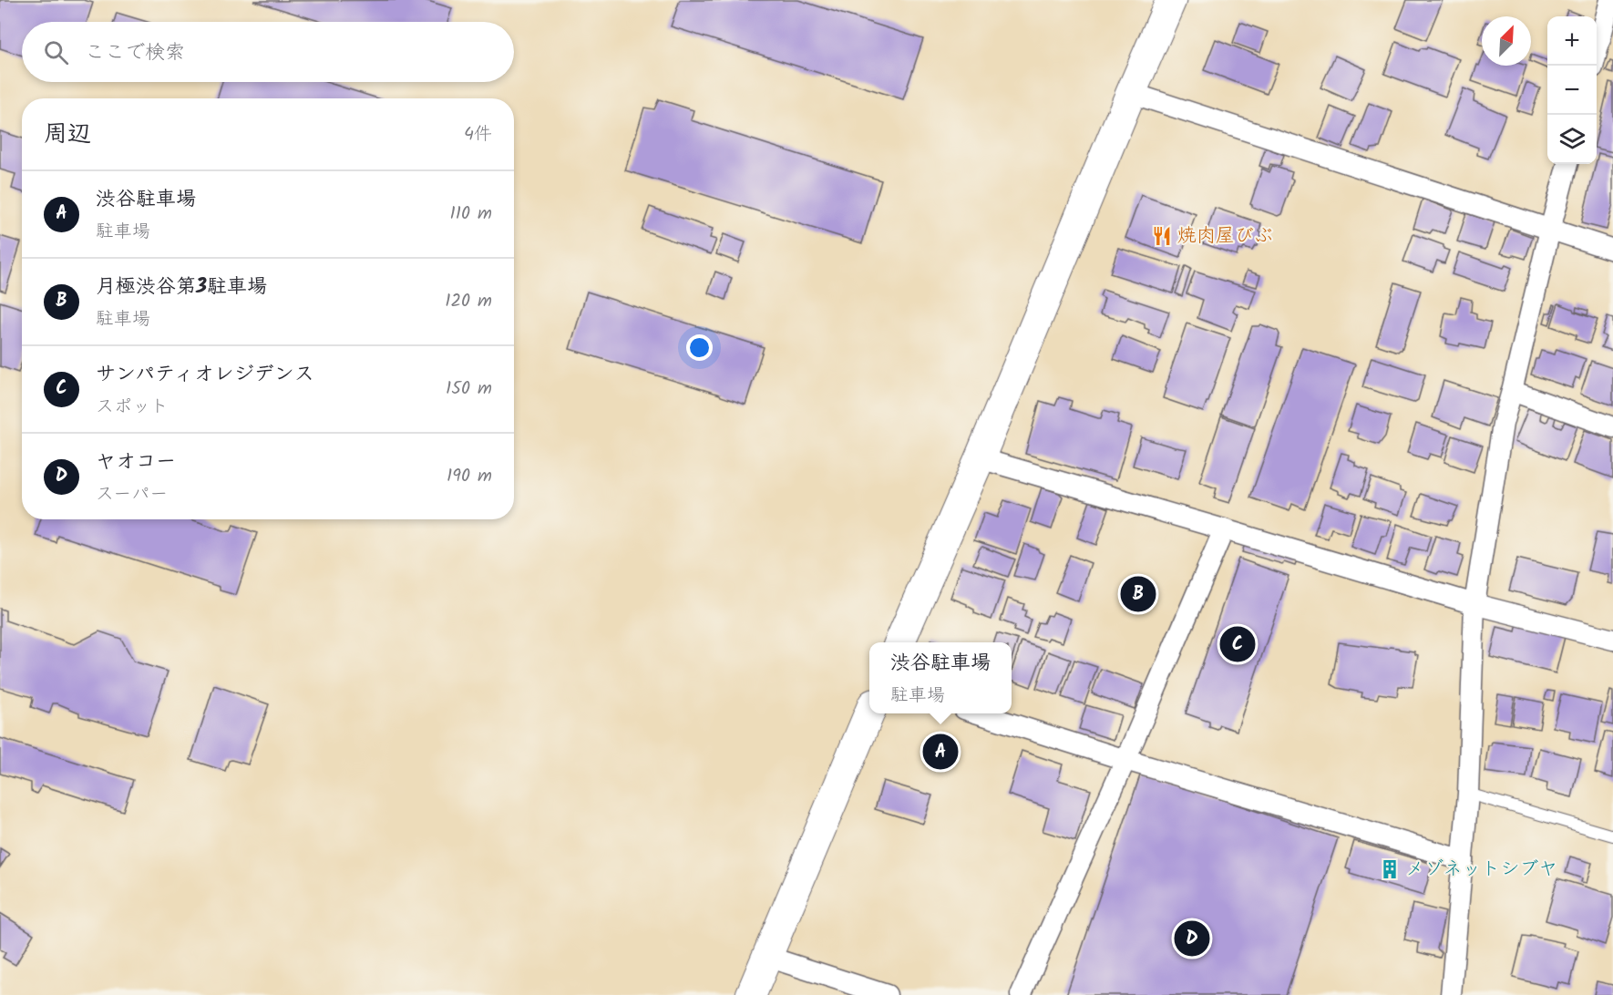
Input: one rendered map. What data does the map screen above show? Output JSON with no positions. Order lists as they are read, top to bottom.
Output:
{
  "places": {
    "restaurant": ["焼肉屋びぶ"],
    "building": ["メゾネットシブヤ"]
  },
  "north": "top right",
  "page": {
    "map_buttons": ["+", "−"],
    "search": "ここで検索",
    "heading": ["周辺", "4件"],
    "list": [
      {
        "mark": "A",
        "name": "渋谷駐車場",
        "note": "駐車場",
        "value": "110 m"
      },
      {
        "mark": "B",
        "name": "月極渋谷第3駐車場",
        "note": "駐車場",
        "value": "120 m"
      },
      {
        "mark": "C",
        "name": "サンパティオレジデンス",
        "note": "スポット",
        "value": "150 m"
      },
      {
        "mark": "D",
        "name": "ヤオコー",
        "note": "スーパー",
        "value": "190 m"
      }
    ],
    "pins": [
      "B",
      "C",
      "A",
      "D"
    ],
    "popup": ["渋谷駐車場", "駐車場"]
  }
}
